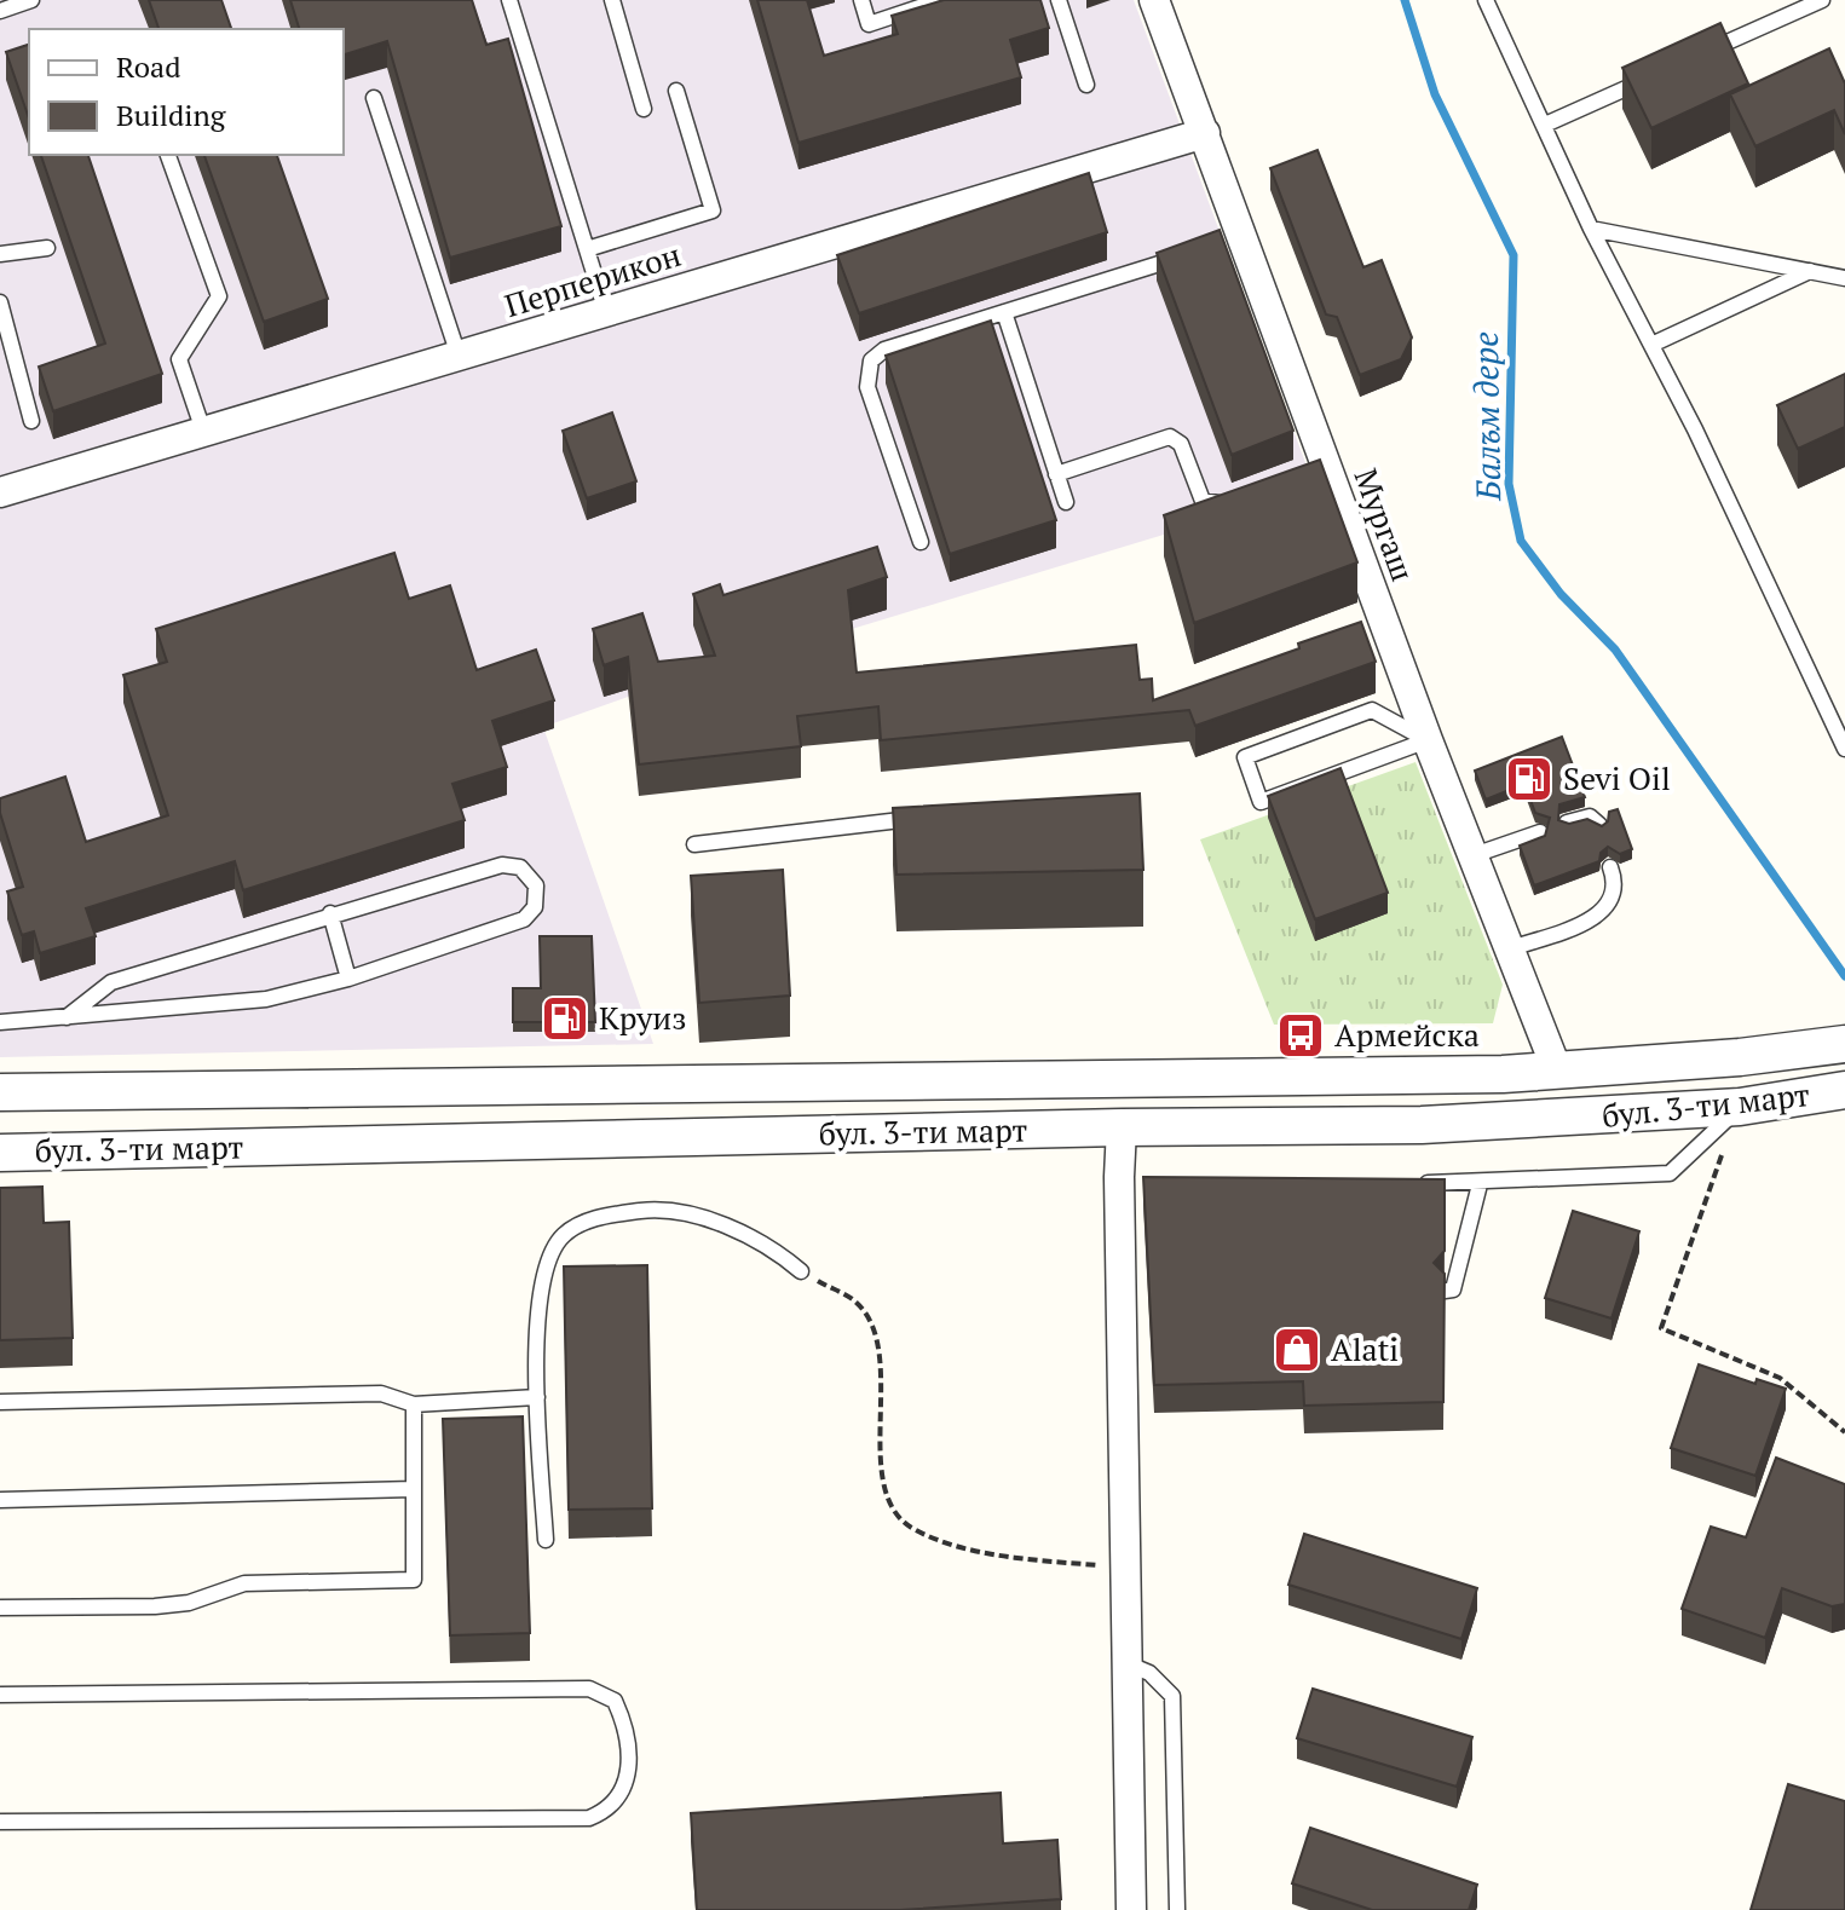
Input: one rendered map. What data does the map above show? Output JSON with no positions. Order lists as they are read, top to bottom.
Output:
{
  "streets": {
    "street": ["Перперикон", "Мургаш", "бул. 3-ти март"]
  },
  "crossings": [
    ["Перперикон", "Мургаш"],
    ["Мургаш", "бул. 3-ти март"]
  ],
  "water": ["Балъм дере"],
  "places": {
    "fuel station": ["Sevi Oil", "Круиз"],
    "bus stop": ["Армейска"],
    "shop": ["Alati"]
  },
  "legend": ["Road", "Building"]
}
